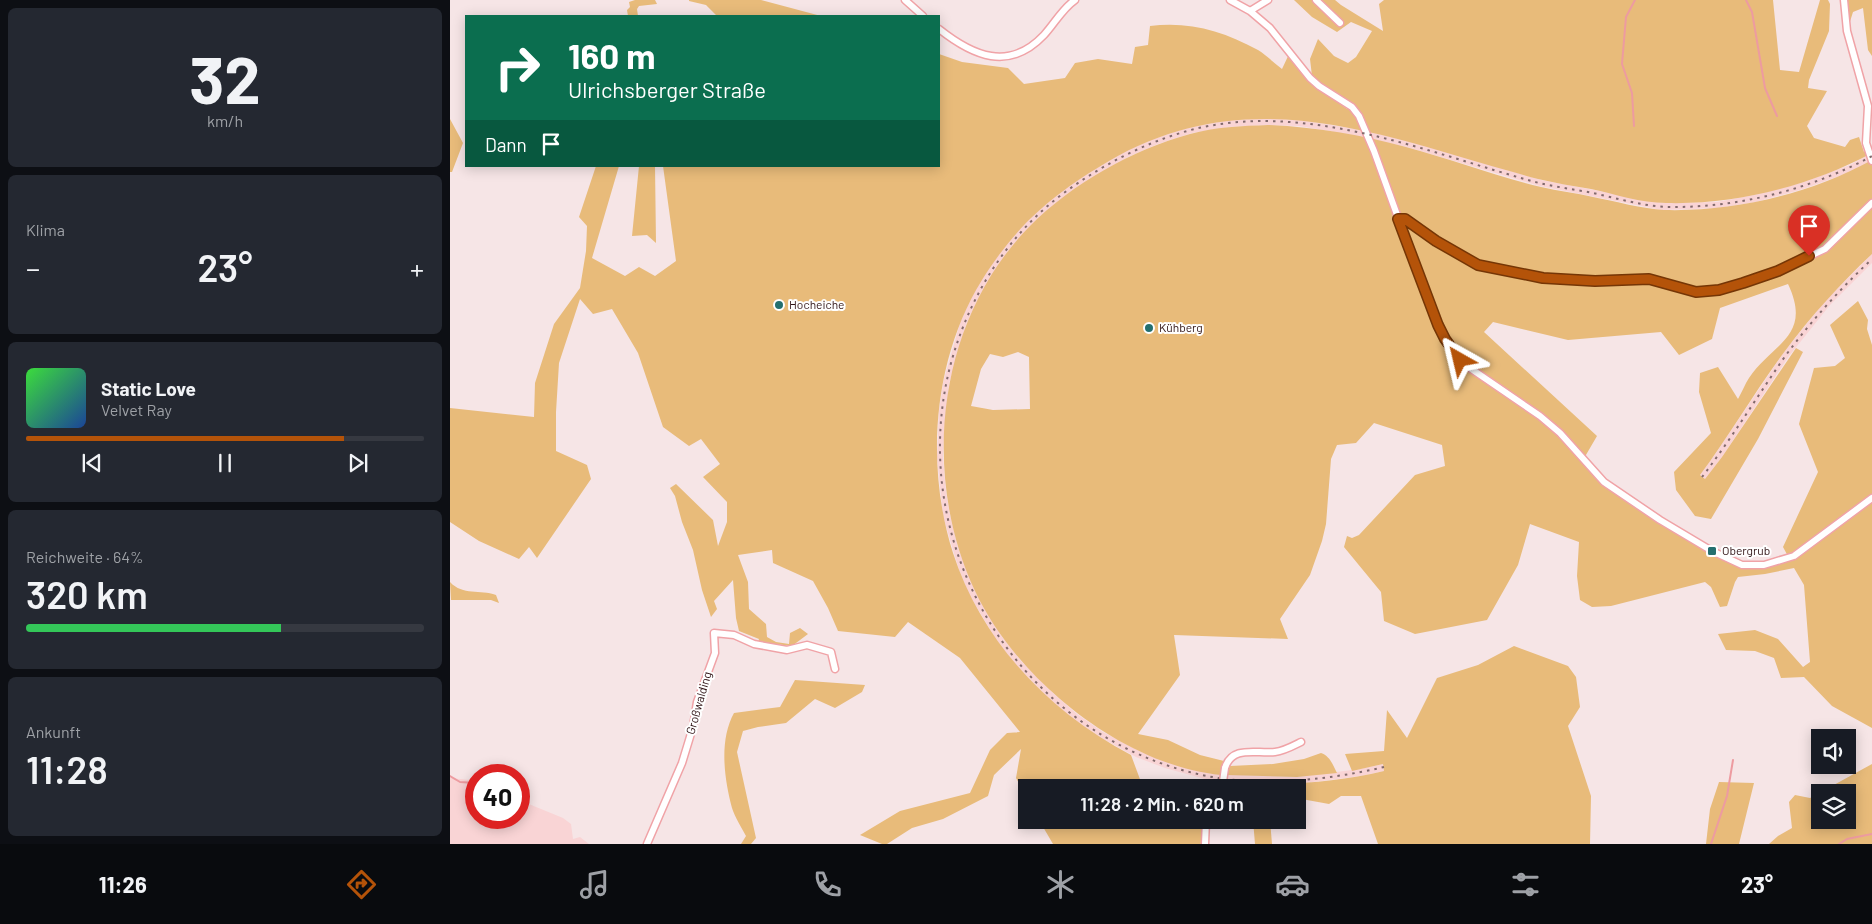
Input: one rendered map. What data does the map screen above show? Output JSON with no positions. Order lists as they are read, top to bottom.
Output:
{
  "streets": {
    "street": ["Großwalding"]
  },
  "places": {
    "other": ["Hocheiche", "Kühberg"],
    "transit": ["Obergrub"]
  },
  "page": {
    "tile": [
      ["32", "km/h"],
      "Klima",
      ["Reichweite · 64%", "320 km"],
      ["Ankunft", "11:28"]
    ],
    "turn": ["160 m", "Ulrichsberger Straße"],
    "then": "Dann",
    "heat": ["−", "23°", "+"],
    "song": ["Static Love", "Velvet Ray"],
    "limit": "40",
    "trip": "11:28 · 2 Min. · 620 m",
    "tabs": ["11:26", "23°"]
  }
}
